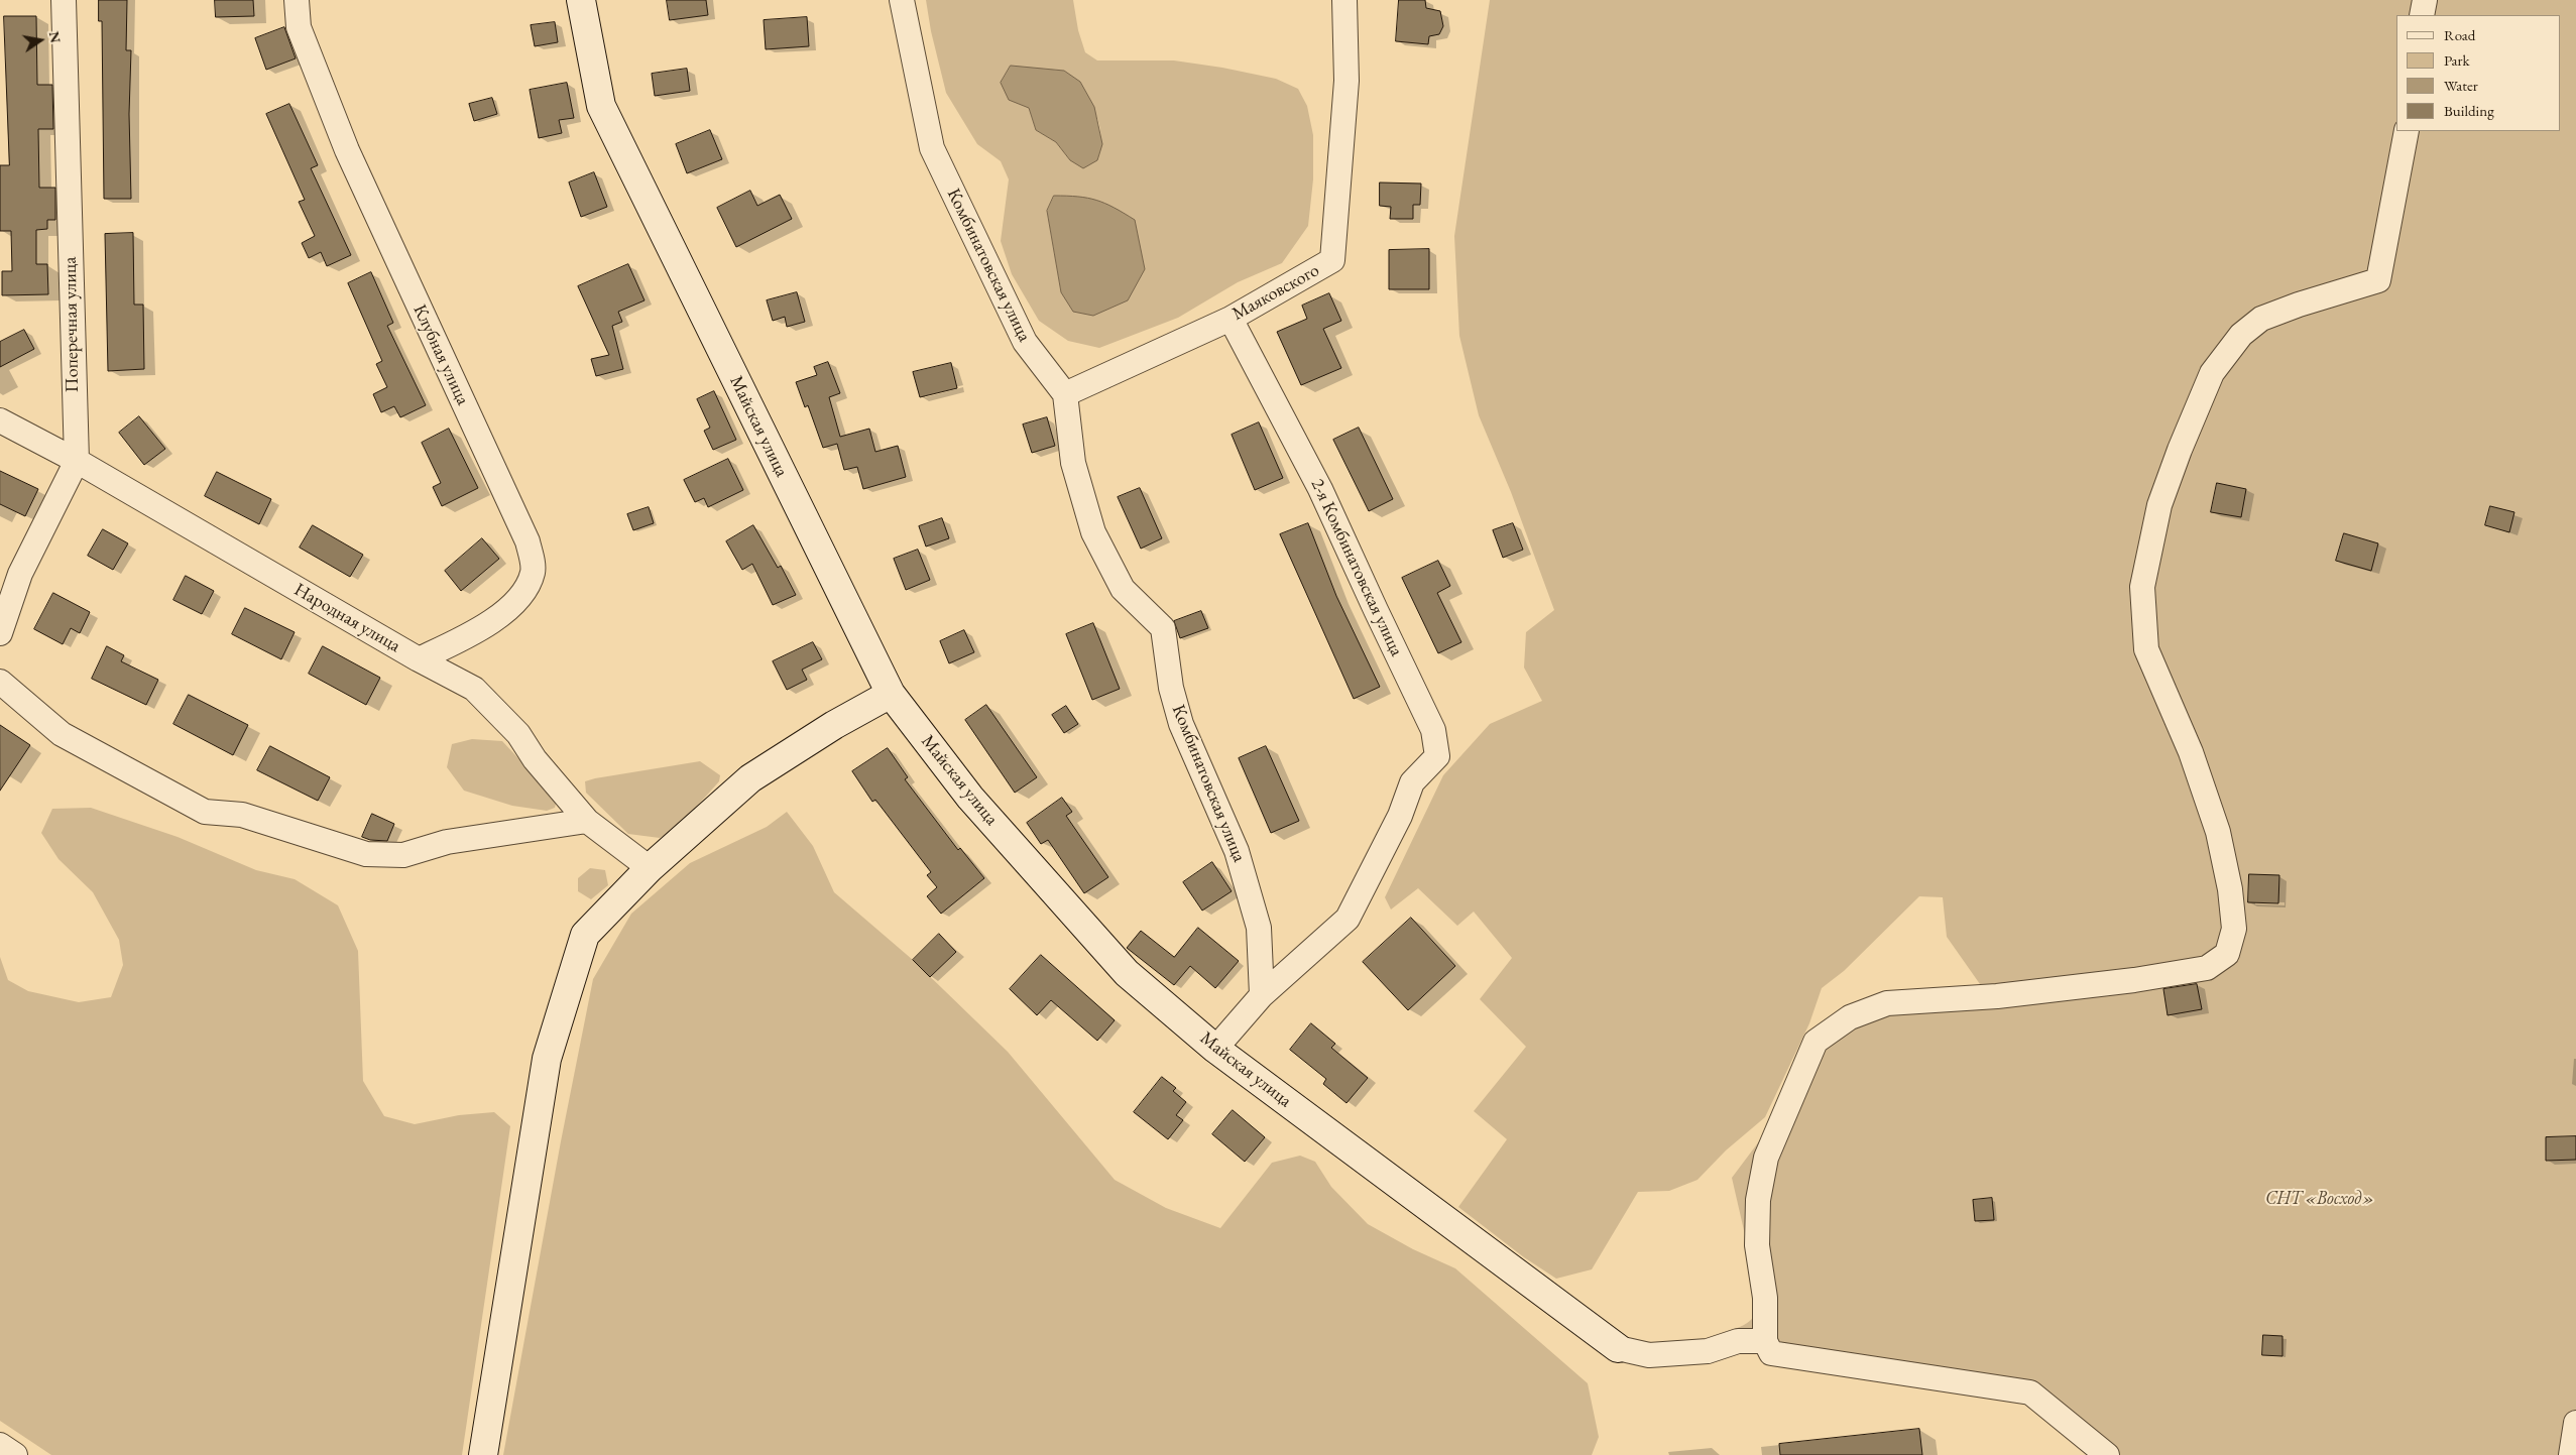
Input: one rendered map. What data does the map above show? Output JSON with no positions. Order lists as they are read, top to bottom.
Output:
{
  "streets": {
    "street": [
      "Комбинатовская улица",
      "Маяковского",
      "Поперечная улица",
      "Клубная улица",
      "Майская улица",
      "2-я Комбинатовская улица",
      "Народная улица"
    ]
  },
  "crossings": [
    ["Комбинатовская улица", "Маяковского"],
    ["Комбинатовская улица", "2-я Комбинатовская улица"],
    ["Маяковского", "2-я Комбинатовская улица"],
    ["Поперечная улица", "Народная улица"],
    ["Клубная улица", "Народная улица"]
  ],
  "parks": ["СНТ «Восход»"],
  "legend": [
    "Road",
    "Park",
    "Water",
    "Building"
  ],
  "north": "right"
}
